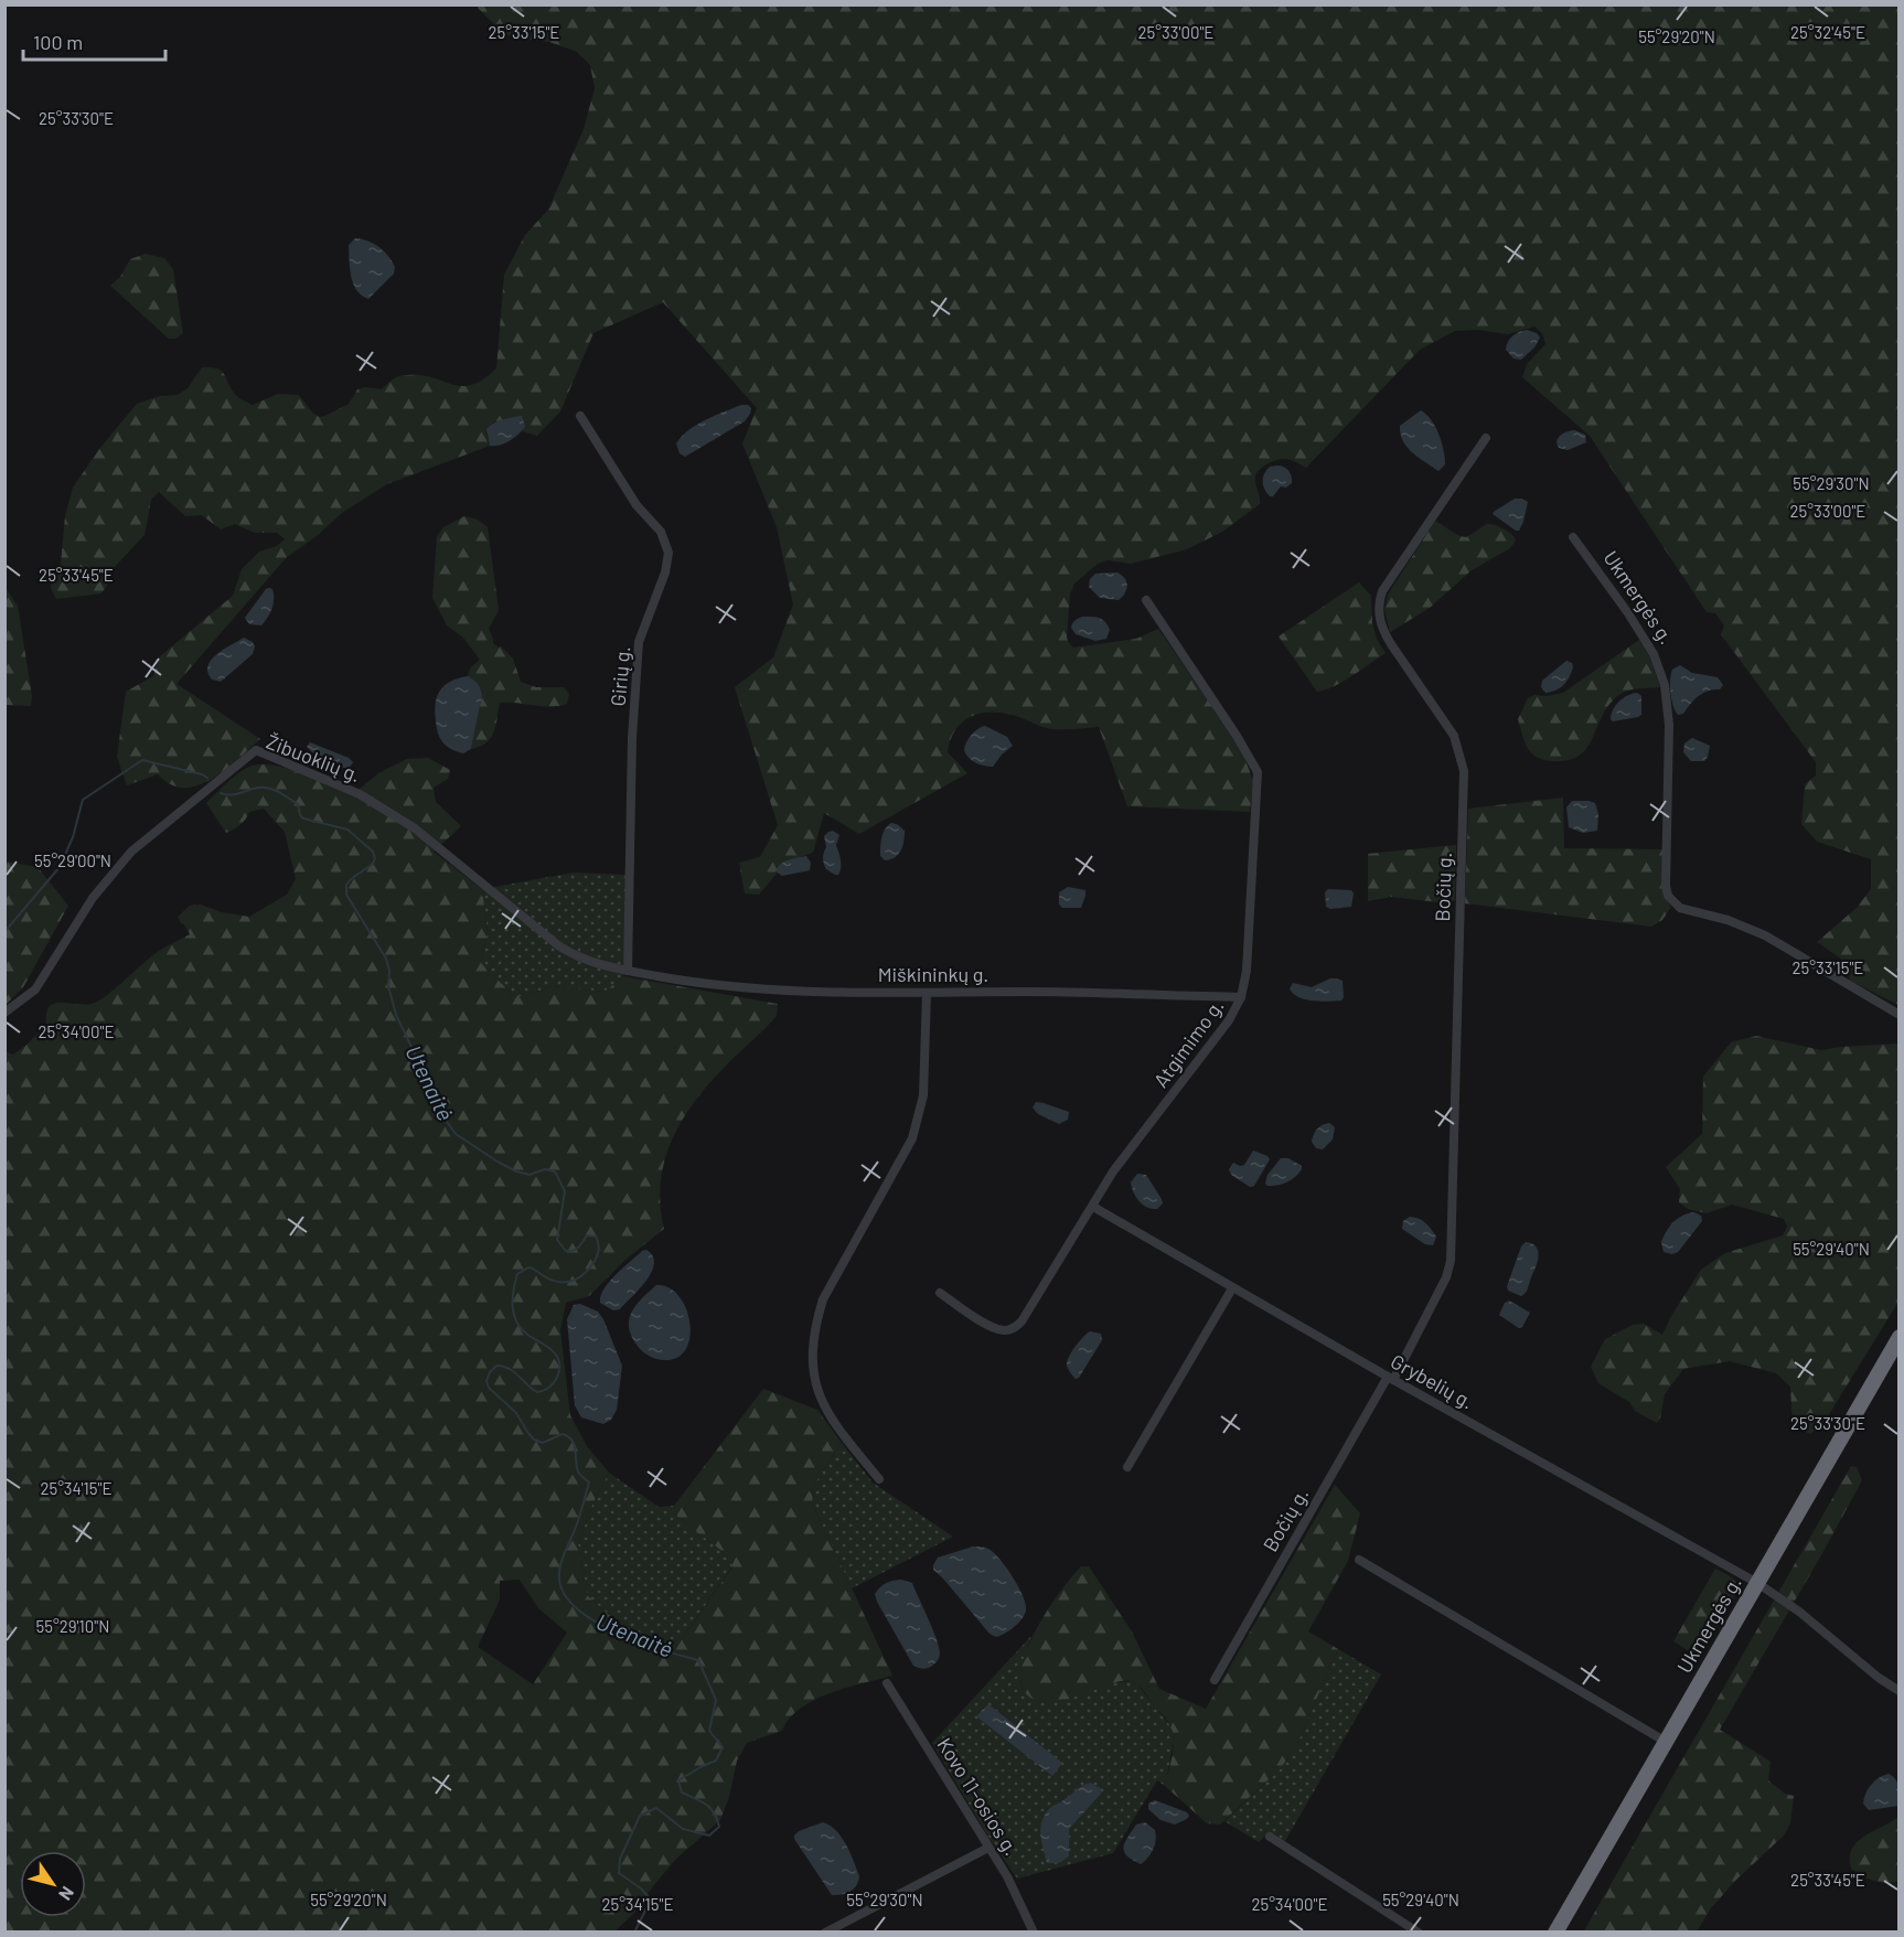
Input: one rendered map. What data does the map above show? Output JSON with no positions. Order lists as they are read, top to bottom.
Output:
{
  "streets": {
    "highway": ["Ukmergės g."],
    "street": [
      "Girių g.",
      "Žibuoklių g.",
      "Bočių g.",
      "Miškininkų g.",
      "Atgimimo g.",
      "Grybelių g.",
      "Kovo 11-osios g."
    ]
  },
  "crossings": [
    ["Ukmergės g.", "Grybelių g."],
    ["Girių g.", "Žibuoklių g."],
    ["Girių g.", "Miškininkų g."],
    ["Žibuoklių g.", "Miškininkų g."],
    ["Bočių g.", "Grybelių g."],
    ["Miškininkų g.", "Atgimimo g."],
    ["Atgimimo g.", "Grybelių g."]
  ],
  "water": ["Utenaitė"],
  "scale_bar": "100 m",
  "north": "bottom right",
  "coordinates": [
    "25°32'45\"E",
    "25°33'15\"E",
    "25°33'00\"E",
    "55°29'20\"N",
    "25°33'30\"E",
    "55°29'30\"N",
    "25°33'45\"E",
    "55°29'00\"N",
    "25°34'00\"E",
    "55°29'40\"N",
    "25°34'15\"E",
    "55°29'10\"N"
  ]
}
